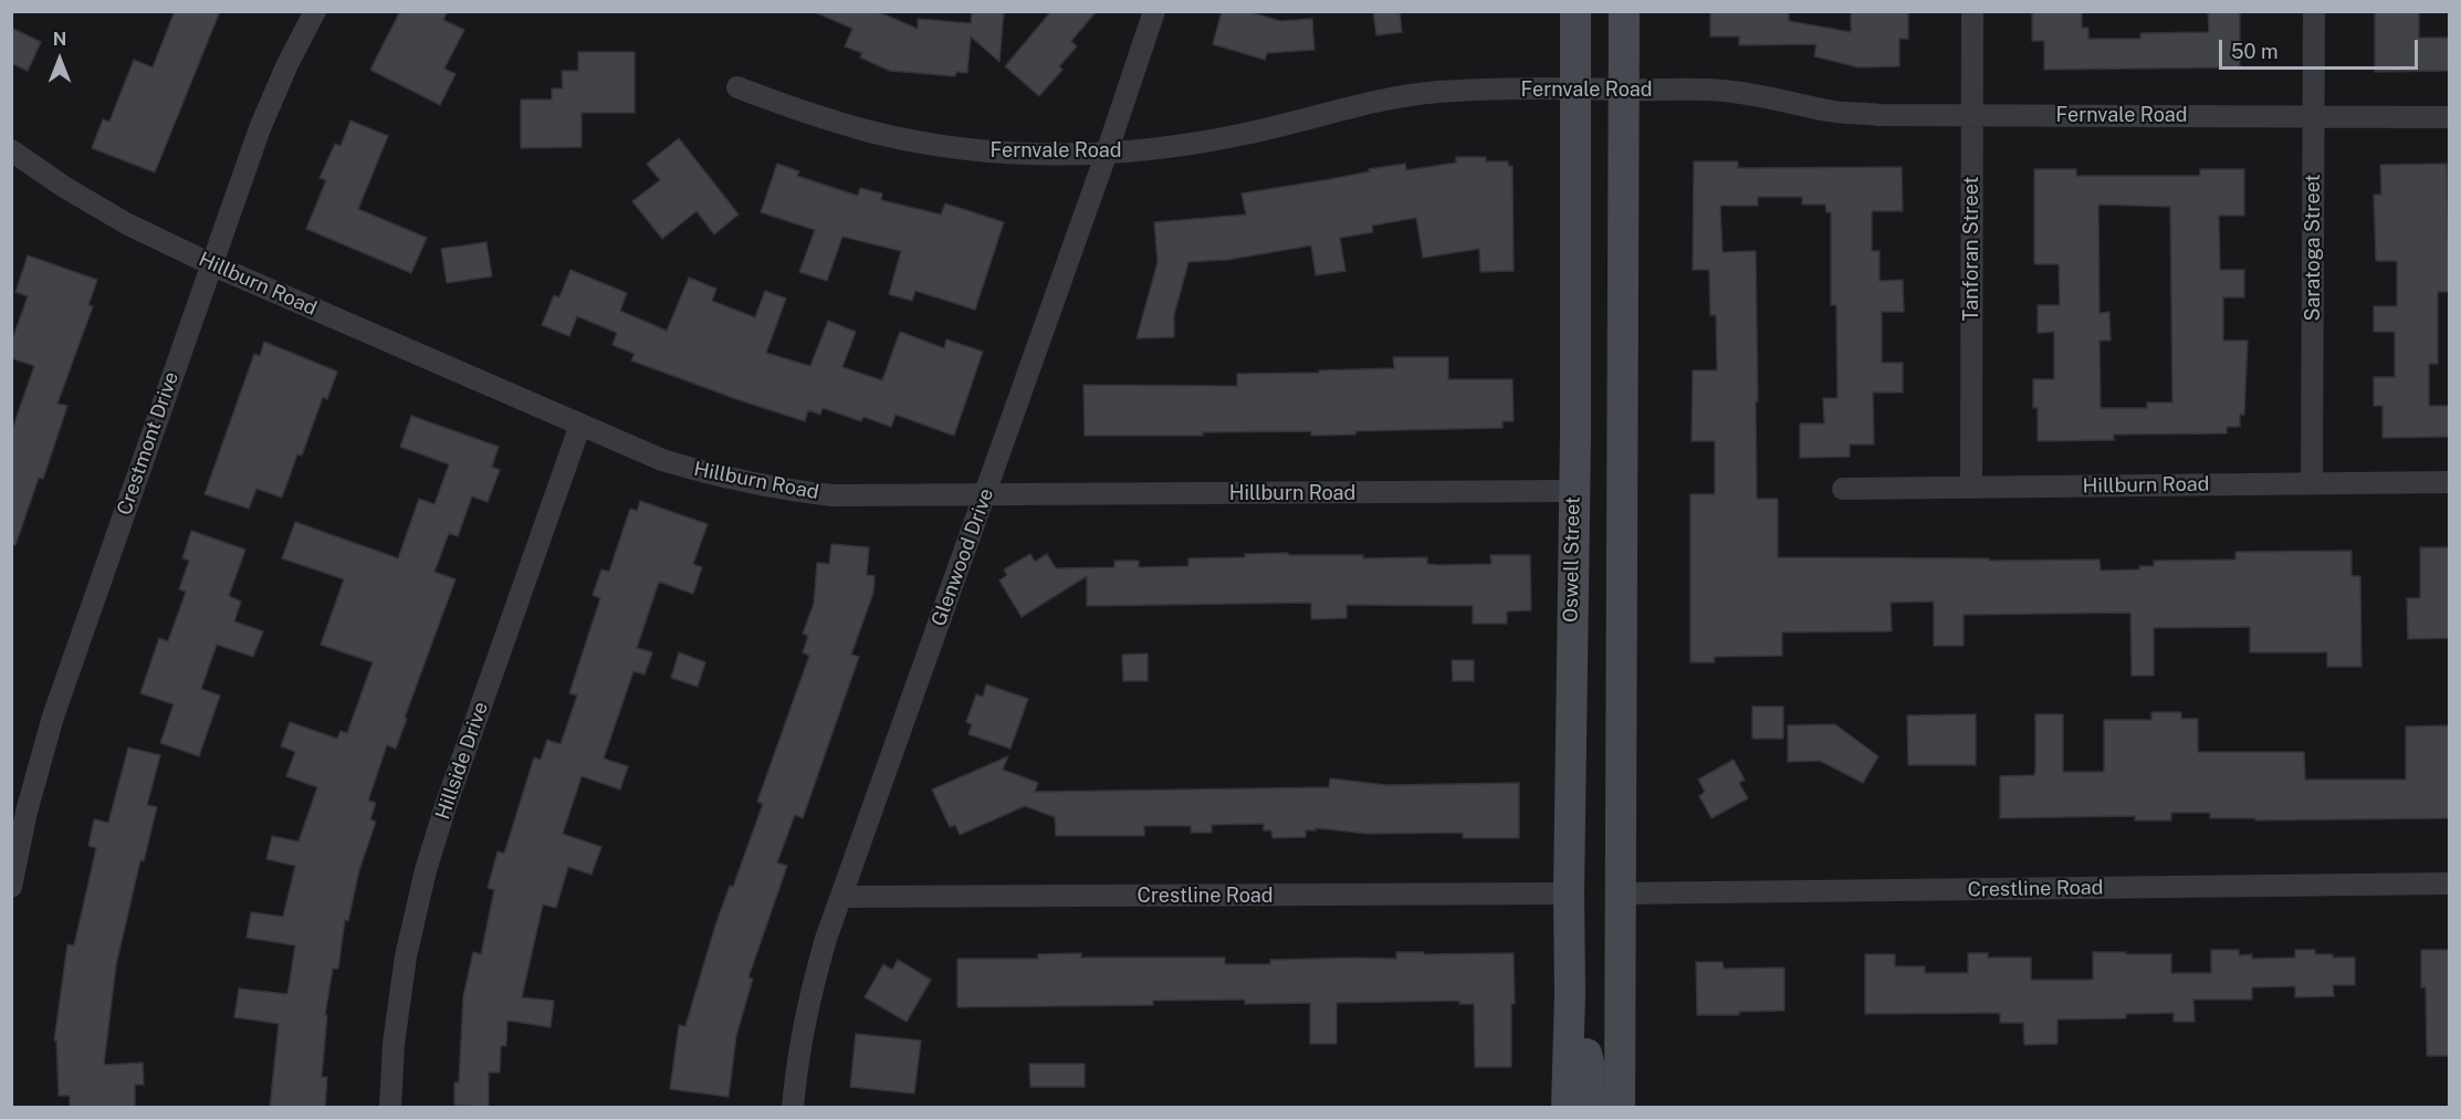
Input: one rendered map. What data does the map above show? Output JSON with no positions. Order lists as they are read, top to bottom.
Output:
{
  "streets": {
    "main road": ["Oswell Street"],
    "street": [
      "Fernvale Road",
      "Saratoga Street",
      "Tanforan Street",
      "Hillburn Road",
      "Crestmont Drive",
      "Glenwood Drive",
      "Hillside Drive",
      "Crestline Road"
    ]
  },
  "crossings": [
    ["Fernvale Road", "Saratoga Street"],
    ["Fernvale Road", "Tanforan Street"],
    ["Fernvale Road", "Glenwood Drive"],
    ["Fernvale Road", "Oswell Street"],
    ["Saratoga Street", "Hillburn Road"],
    ["Tanforan Street", "Hillburn Road"],
    ["Hillburn Road", "Crestmont Drive"],
    ["Hillburn Road", "Glenwood Drive"],
    ["Hillburn Road", "Oswell Street"],
    ["Hillburn Road", "Hillside Drive"],
    ["Glenwood Drive", "Crestline Road"],
    ["Oswell Street", "Crestline Road"]
  ],
  "scale_bar": "50 m",
  "north": "top"
}
